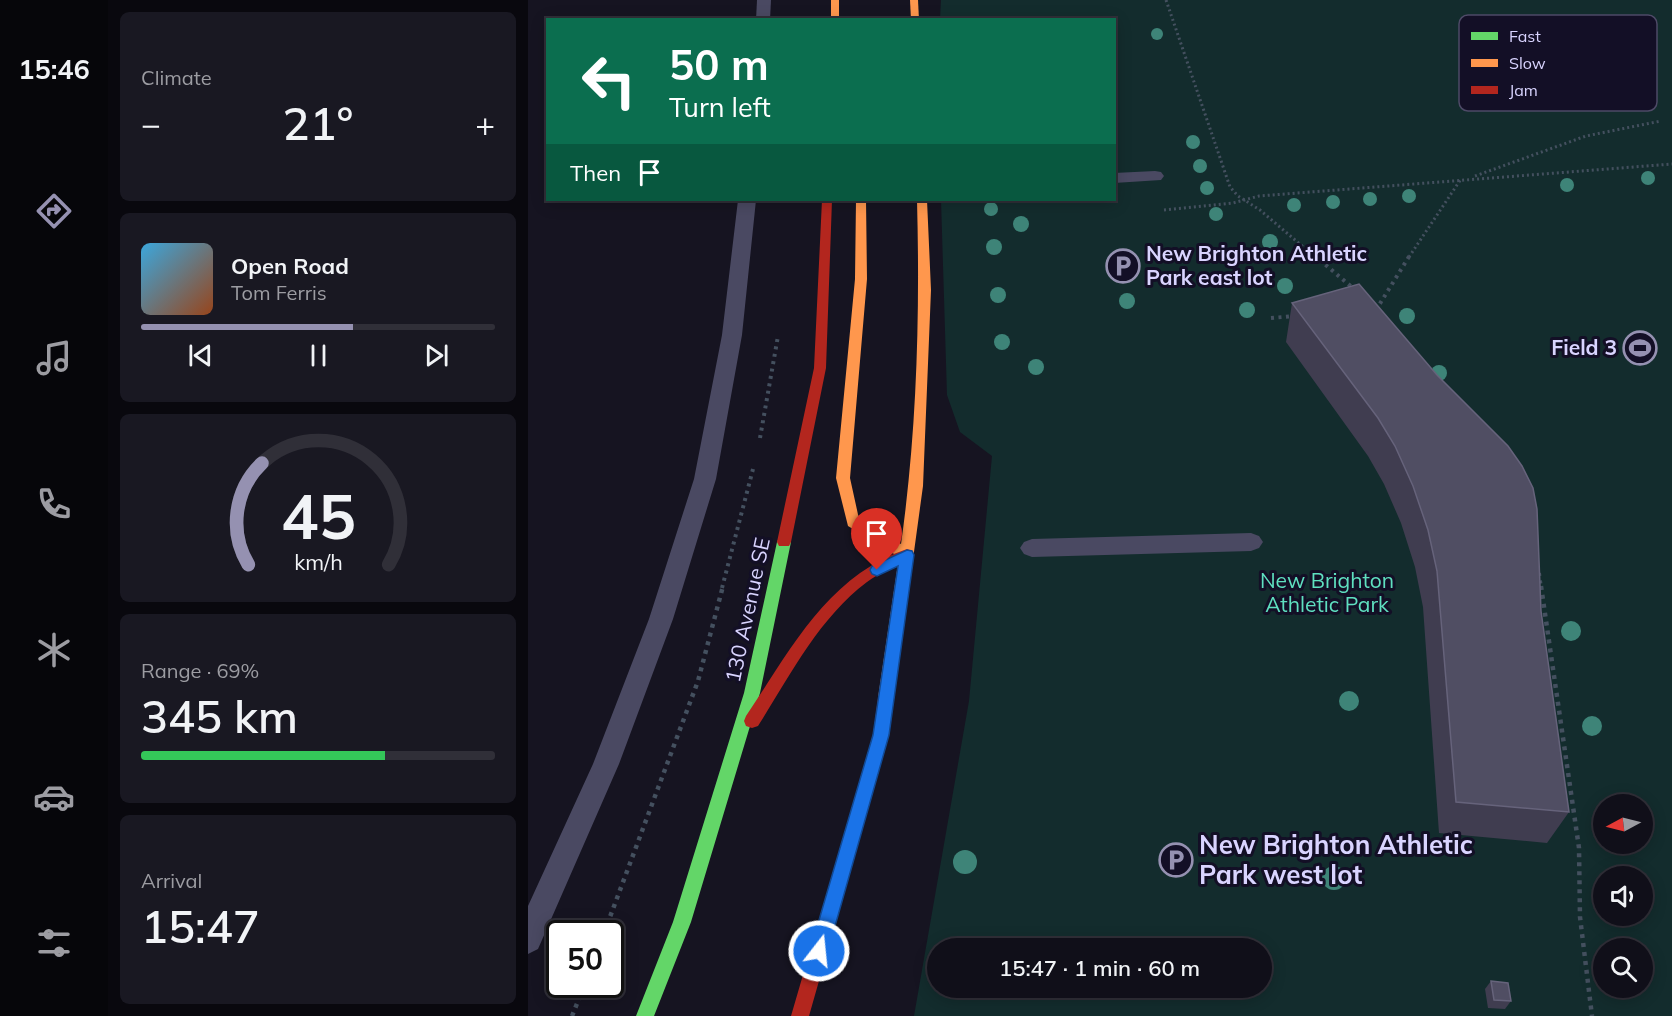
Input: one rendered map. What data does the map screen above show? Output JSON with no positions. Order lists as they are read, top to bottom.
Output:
{
  "streets": {
    "main road": ["130 Avenue SE"]
  },
  "parks": ["New Brighton Athletic Park"],
  "places": {
    "parking": ["New Brighton Athletic Park east lot", "New Brighton Athletic Park west lot"],
    "sports": ["Field 3"]
  },
  "legend": ["Fast", "Slow", "Jam"],
  "north": "left",
  "page": {
    "tabs": "15:46",
    "tile": [
      "Climate",
      ["Range · 69%", "345 km"],
      ["Arrival", "15:47"]
    ],
    "turn": ["50 m", "Turn left"],
    "heat": ["−", "21°", "+"],
    "then": "Then",
    "song": ["Open Road", "Tom Ferris"],
    "limit": "50",
    "trip": "15:47 · 1 min · 60 m",
    "gauge": ["45", "km/h"]
  }
}
